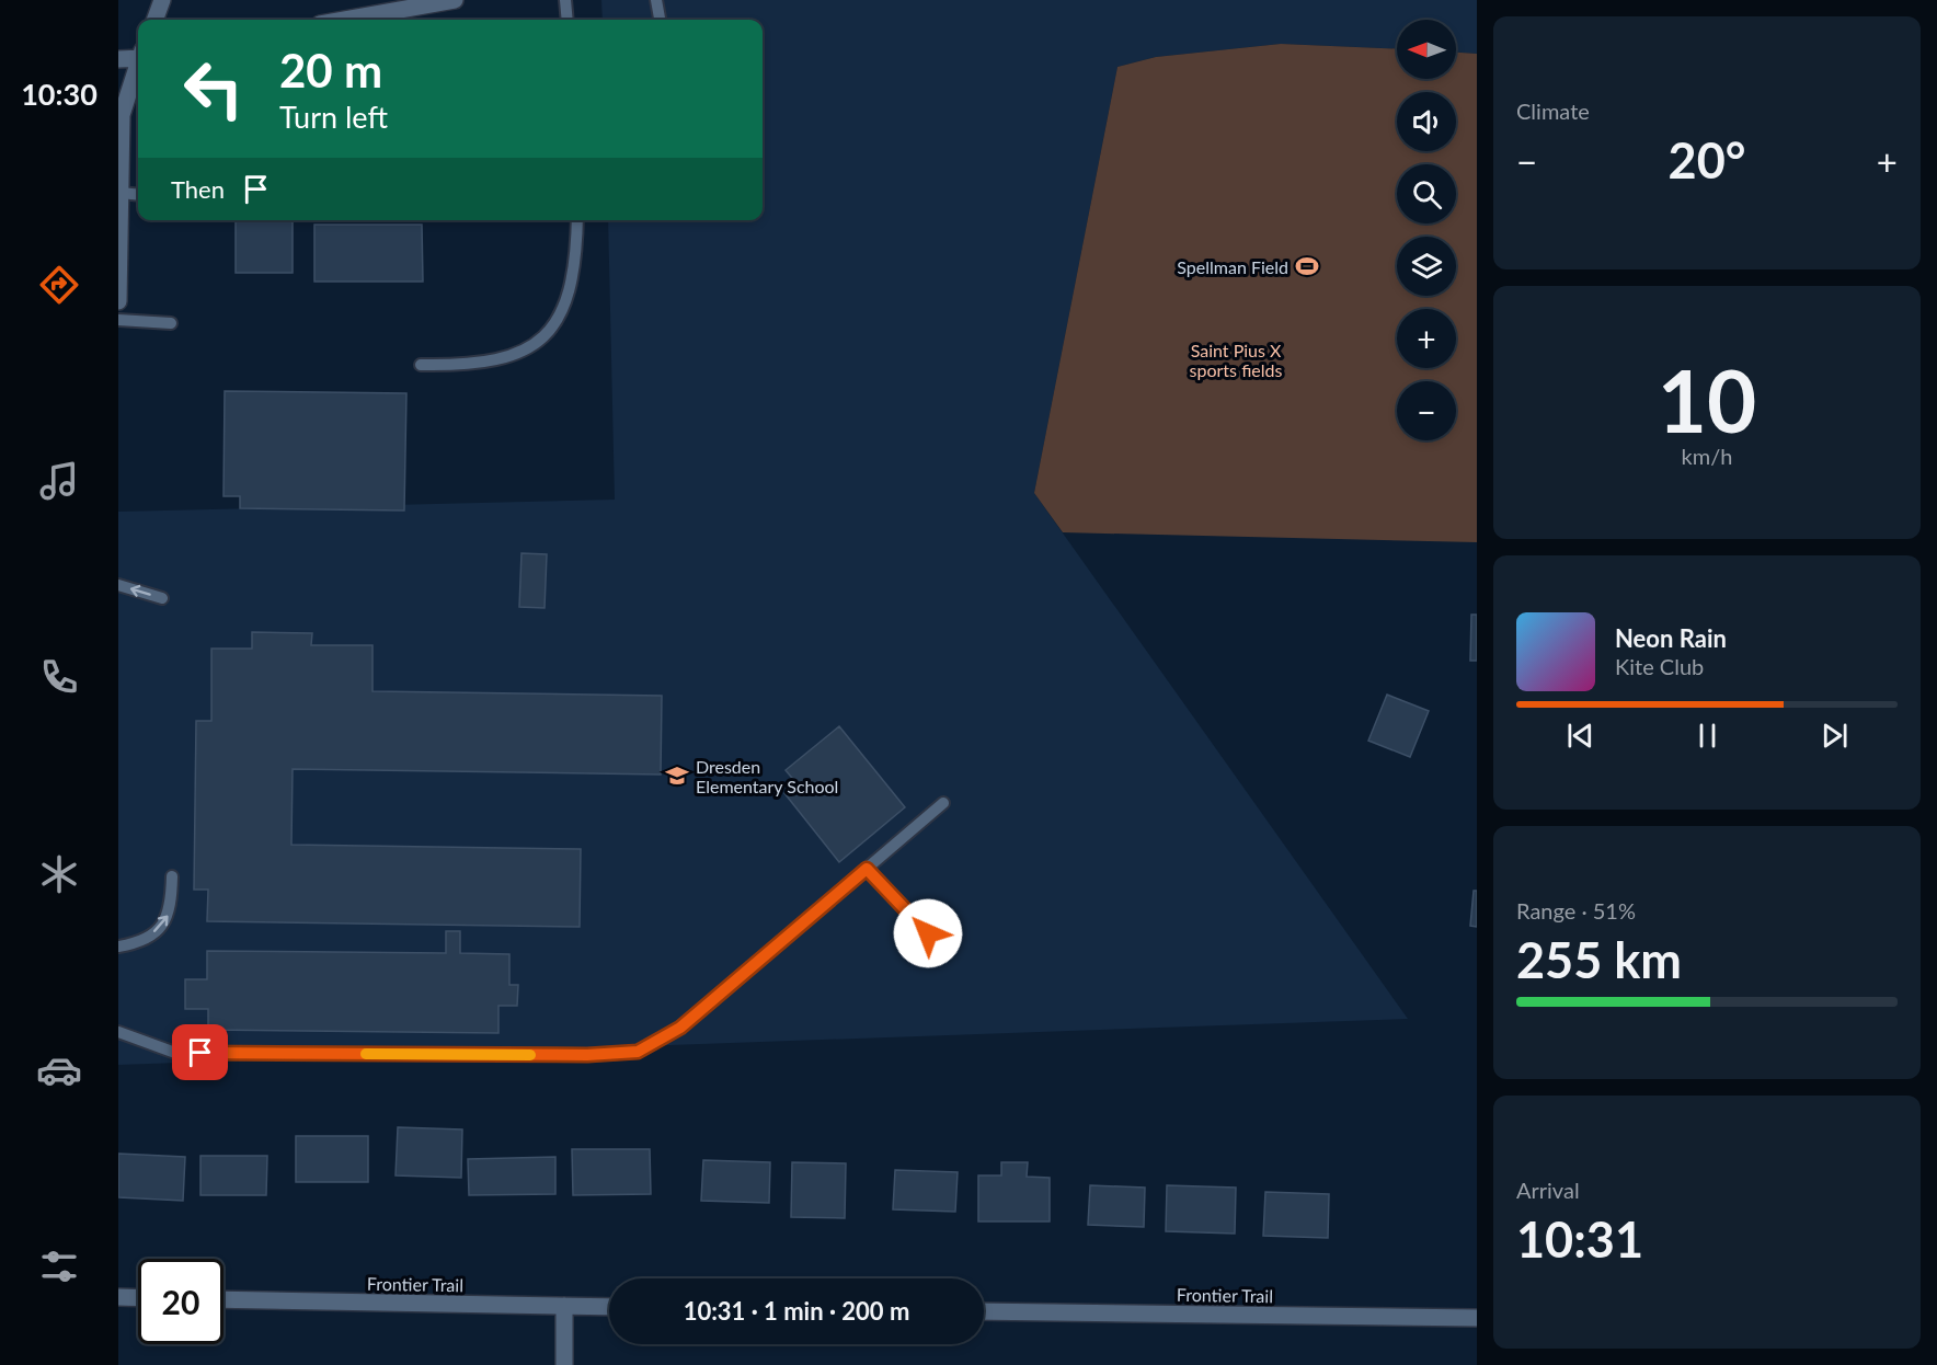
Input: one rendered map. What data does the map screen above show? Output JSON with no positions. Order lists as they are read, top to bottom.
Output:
{
  "streets": {
    "street": ["Frontier Trail"]
  },
  "parks": ["Saint Pius X sports fields"],
  "places": {
    "sports": ["Spellman Field"],
    "school or university": ["Dresden Elementary School"]
  },
  "north": "left",
  "page": {
    "tabs": "10:30",
    "tile": [
      "Climate",
      ["10", "km/h"],
      ["Range · 51%", "255 km"],
      ["Arrival", "10:31"]
    ],
    "map_buttons": ["+", "−"],
    "turn": ["20 m", "Turn left"],
    "heat": ["−", "20°", "+"],
    "then": "Then",
    "song": ["Neon Rain", "Kite Club"],
    "limit": "20",
    "trip": "10:31 · 1 min · 200 m"
  }
}
